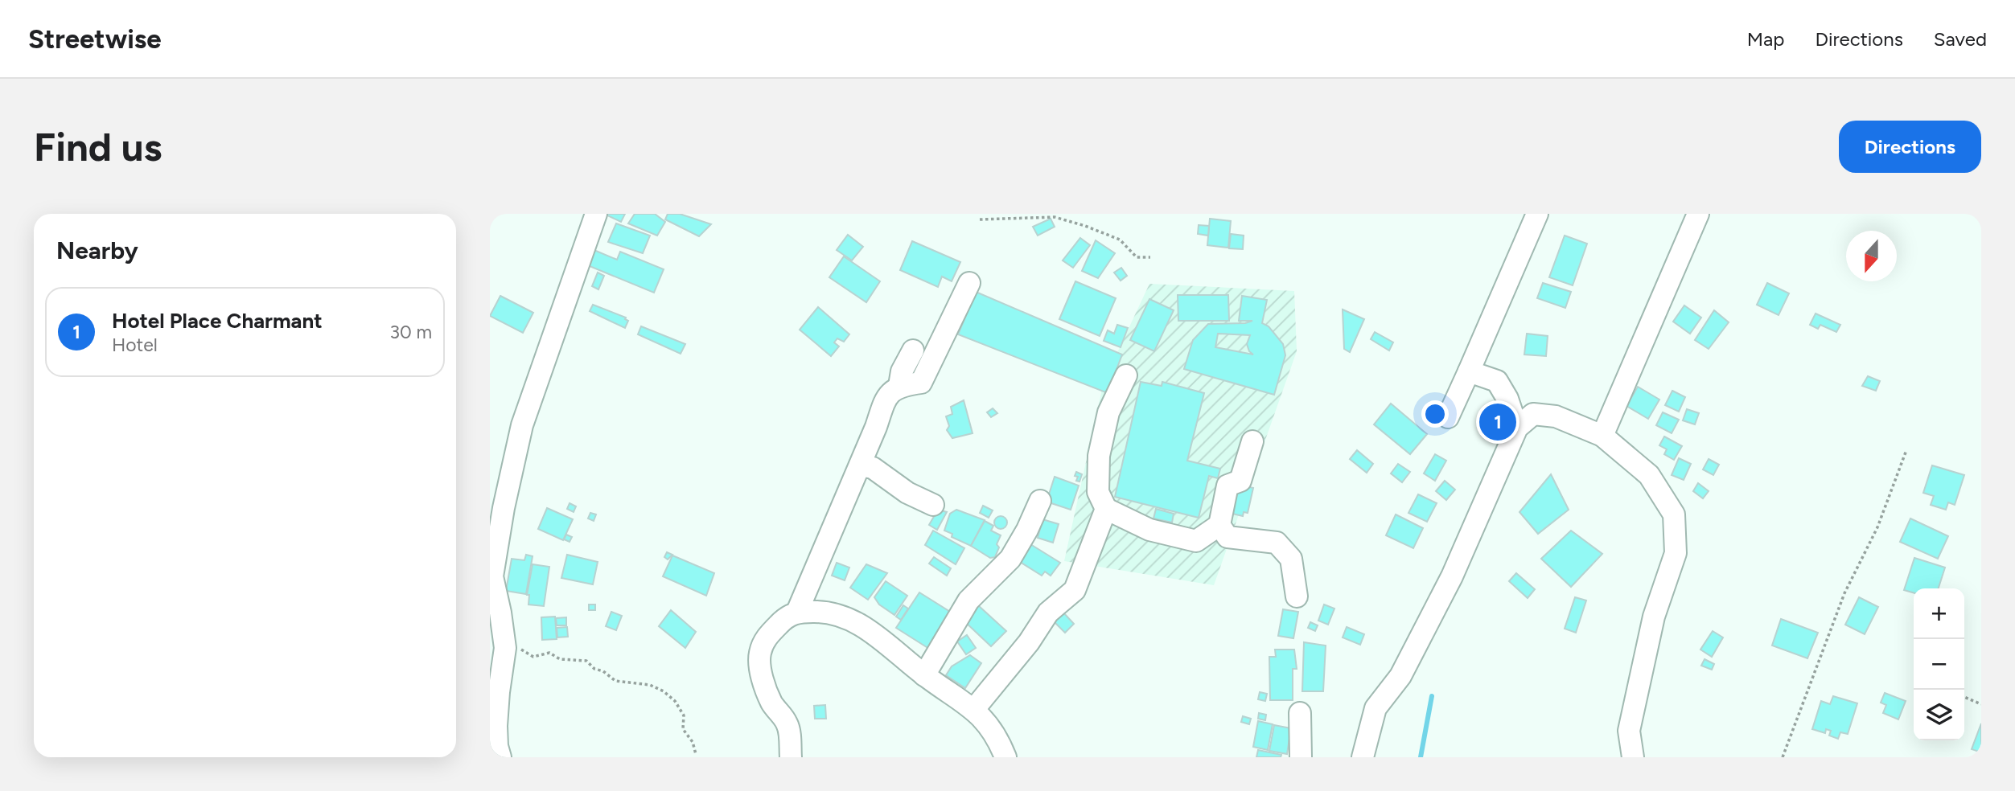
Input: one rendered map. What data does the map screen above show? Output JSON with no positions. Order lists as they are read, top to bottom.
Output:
{
  "north": "bottom",
  "page": {
    "header": "Streetwise",
    "nav": ["Map", "Directions", "Saved"],
    "buttons": "Directions",
    "title": "Find us",
    "heading": "Nearby",
    "list": [
      {
        "mark": "1",
        "name": "Hotel Place Charmant",
        "note": "Hotel",
        "value": "30 m"
      }
    ],
    "pins": "1",
    "map_buttons": ["+", "−"]
  }
}
